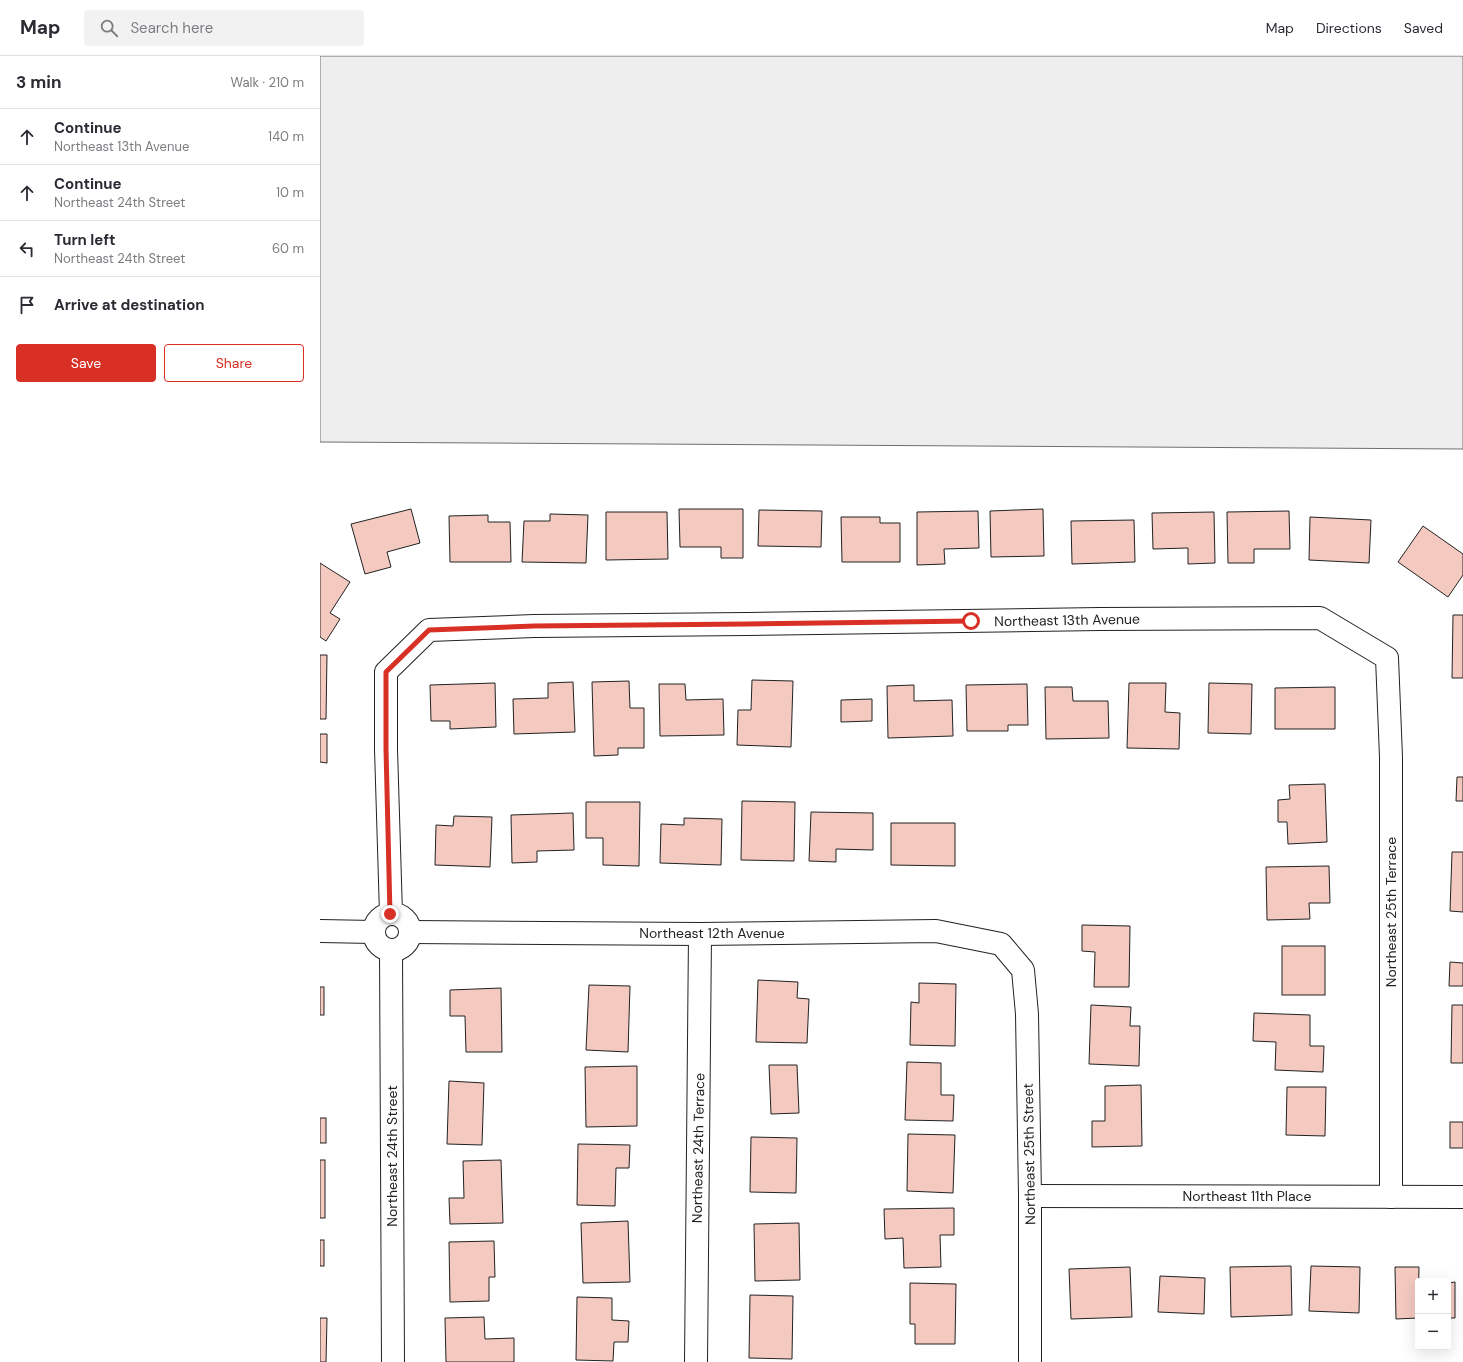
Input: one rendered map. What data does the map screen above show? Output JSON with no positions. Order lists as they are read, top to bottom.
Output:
{
  "streets": {
    "street": [
      "Northeast 13th Avenue",
      "Northeast 25th Terrace",
      "Northeast 12th Avenue",
      "Northeast 24th Terrace",
      "Northeast 25th Street",
      "Northeast 24th Street",
      "Northeast 11th Place"
    ]
  },
  "crossings": [
    ["Northeast 13th Avenue", "Northeast 25th Terrace"],
    ["Northeast 13th Avenue", "Northeast 12th Avenue"],
    ["Northeast 13th Avenue", "Northeast 24th Street"],
    ["Northeast 25th Terrace", "Northeast 11th Place"],
    ["Northeast 12th Avenue", "Northeast 24th Terrace"],
    ["Northeast 12th Avenue", "Northeast 25th Street"],
    ["Northeast 12th Avenue", "Northeast 24th Street"],
    ["Northeast 25th Street", "Northeast 11th Place"]
  ],
  "page": {
    "header": "Map",
    "search": "Search here",
    "nav": ["Map", "Directions", "Saved"],
    "heading": ["3 min", "Walk · 210 m"],
    "list": [
      ["Continue", "Northeast 13th Avenue", "140 m"],
      ["Continue", "Northeast 24th Street", "10 m"],
      ["Turn left", "Northeast 24th Street", "60 m"],
      "Arrive at destination"
    ],
    "buttons": ["Save", "Share"],
    "map_buttons": ["+", "−"]
  }
}
